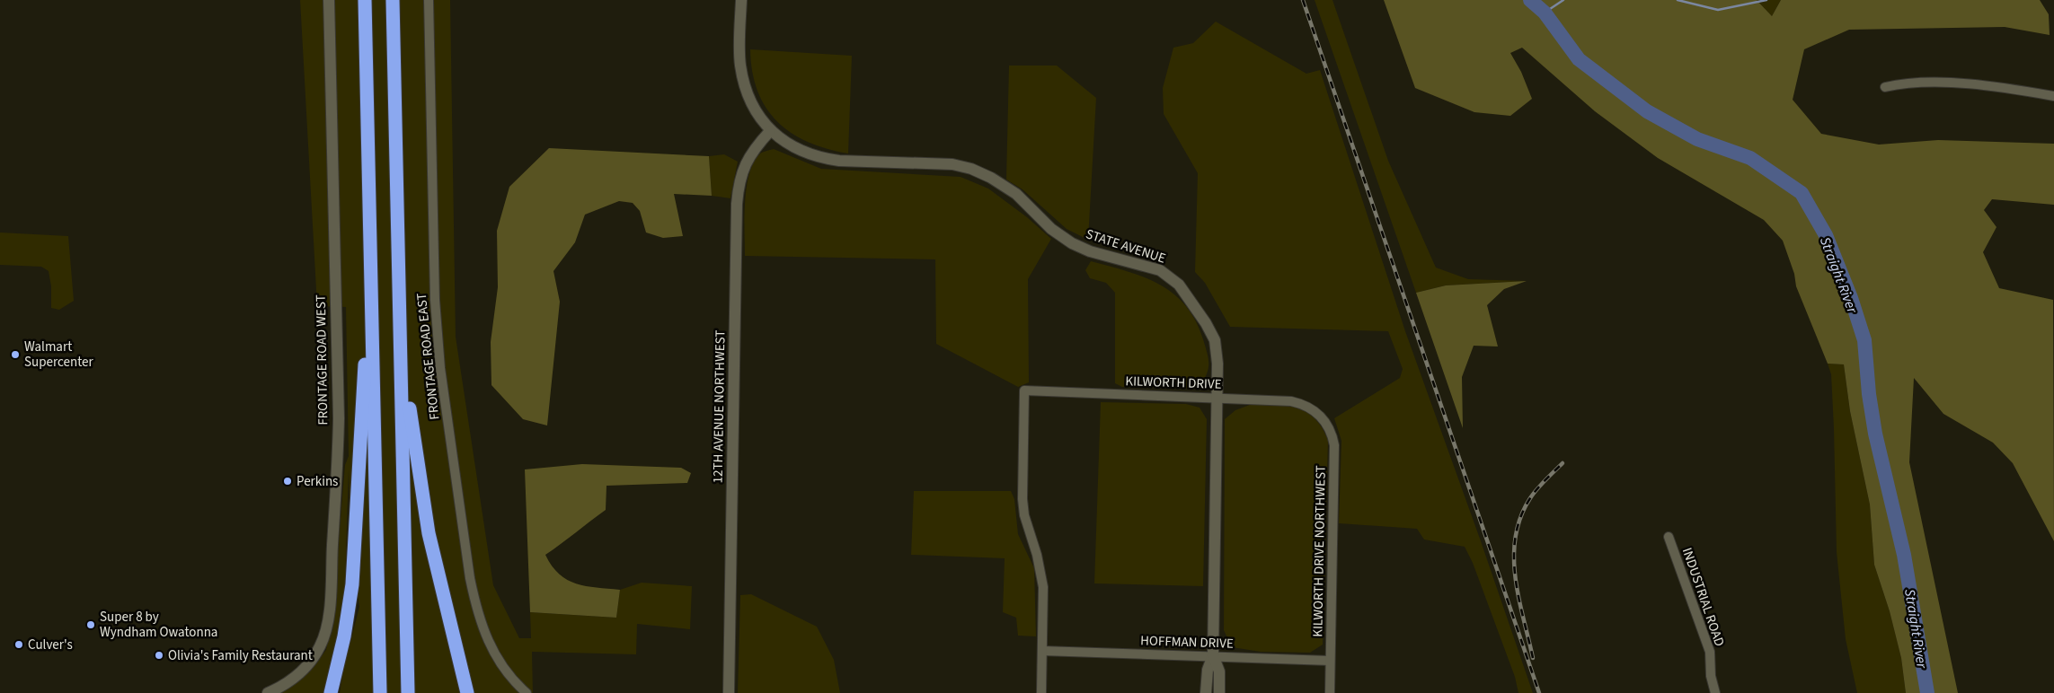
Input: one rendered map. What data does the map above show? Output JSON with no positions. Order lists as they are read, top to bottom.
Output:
{
  "streets": {
    "street": [
      "STATE AVENUE",
      "FRONTAGE ROAD EAST",
      "FRONTAGE ROAD WEST",
      "KILWORTH DRIVE",
      "12TH AVENUE NORTHWEST",
      "KILWORTH DRIVE NORTHWEST",
      "INDUSTRIAL ROAD",
      "HOFFMAN DRIVE"
    ]
  },
  "crossings": [
    ["STATE AVENUE", "KILWORTH DRIVE"],
    ["STATE AVENUE", "12TH AVENUE NORTHWEST"],
    ["STATE AVENUE", "HOFFMAN DRIVE"],
    ["KILWORTH DRIVE", "KILWORTH DRIVE NORTHWEST"],
    ["KILWORTH DRIVE", "HOFFMAN DRIVE"],
    ["KILWORTH DRIVE NORTHWEST", "HOFFMAN DRIVE"]
  ],
  "water": ["Straight River"],
  "places": [
    "Walmart Supercenter",
    "Perkins",
    "Super 8 by Wyndham Owatonna",
    "Culver's",
    "Olivia's Family Restaurant"
  ]
}
